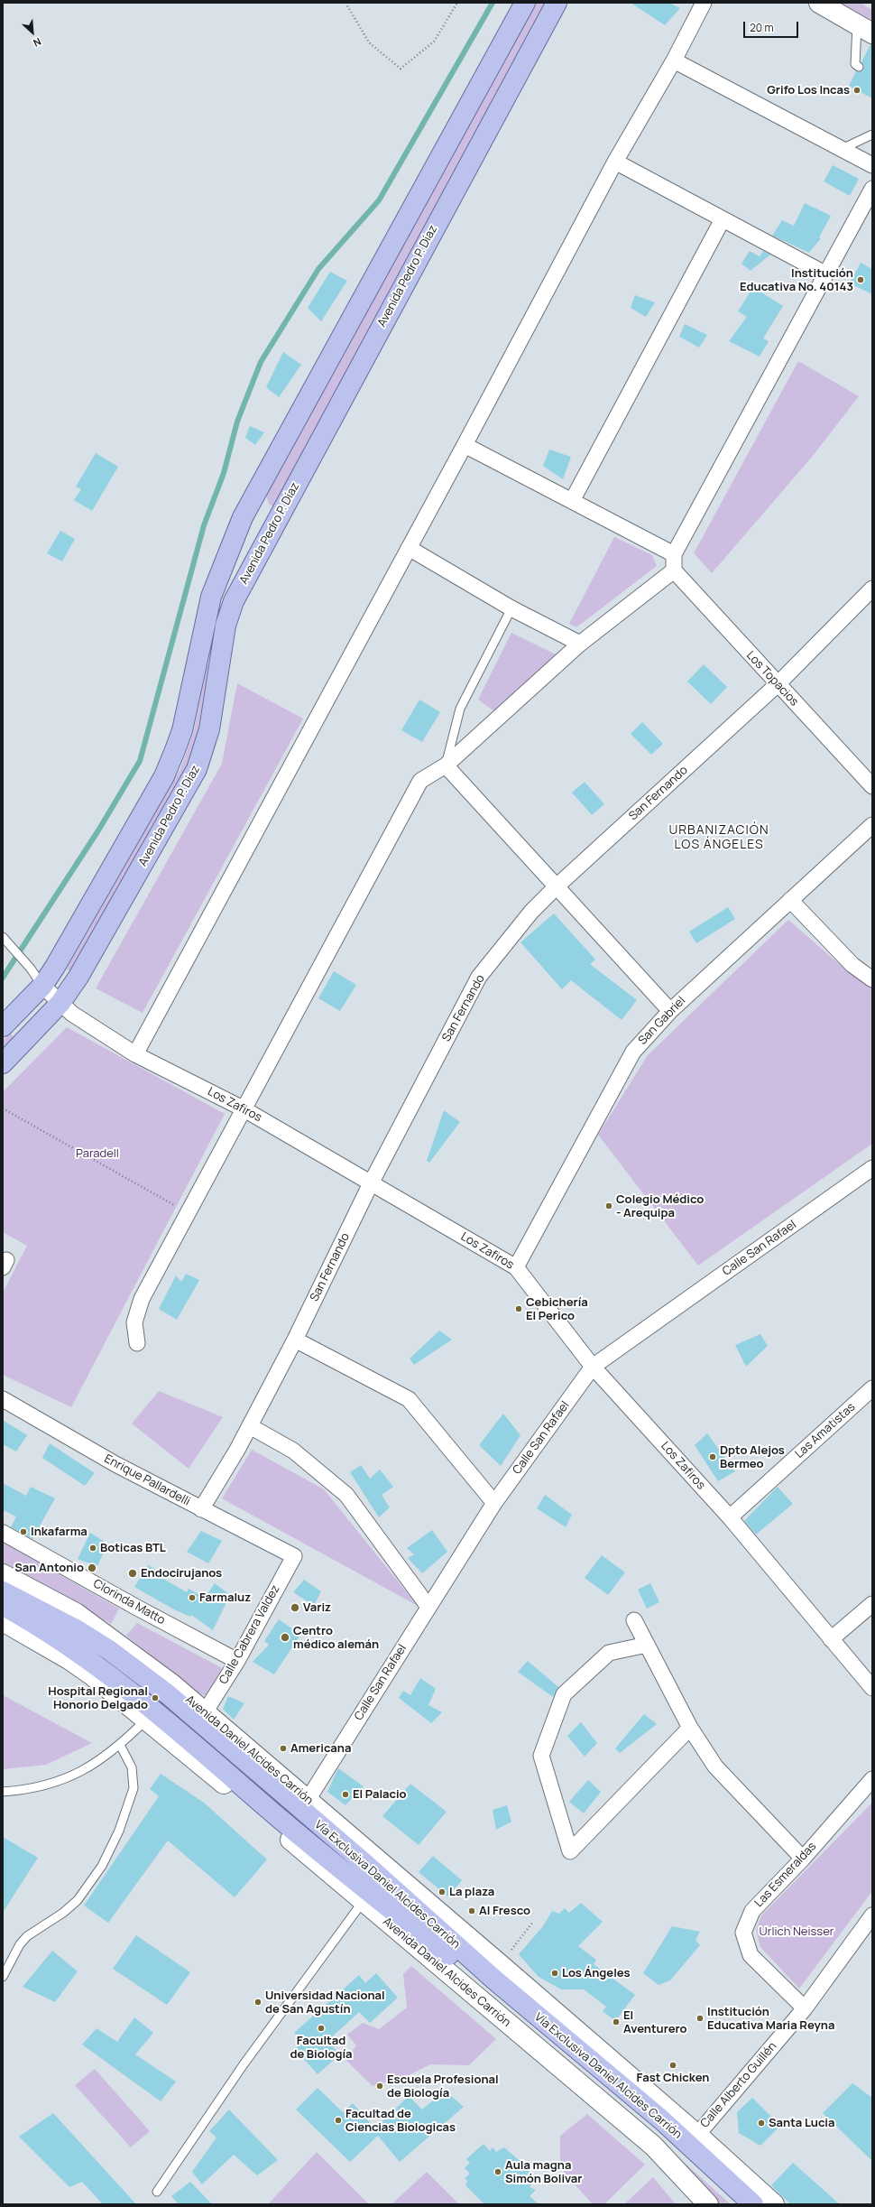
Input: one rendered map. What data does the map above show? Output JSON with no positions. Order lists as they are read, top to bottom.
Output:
{
  "streets": {
    "main road": ["Avenida Pedro P. Díaz", "Avenida Daniel Alcides Carrión", "Vía Exclusiva Daniel Alcides Carrión"],
    "street": [
      "Los Topacios",
      "San Fernando",
      "San Gabriel",
      "Los Zafiros",
      "Calle San Rafael",
      "Las Amatistas",
      "Enrique Pallardelli",
      "Clorinda Matto",
      "Calle Cabrera Valdez",
      "Las Esmeraldas",
      "Calle Alberto Guillén"
    ]
  },
  "crossings": [
    ["Avenida Pedro P. Díaz", "Los Zafiros"],
    ["Los Topacios", "San Fernando"],
    ["San Fernando", "Los Zafiros"],
    ["San Fernando", "Enrique Pallardelli"],
    ["San Gabriel", "Los Zafiros"],
    ["Los Zafiros", "Calle San Rafael"],
    ["Los Zafiros", "Las Amatistas"],
    ["Calle San Rafael", "Avenida Daniel Alcides Carrión"],
    ["Enrique Pallardelli", "Calle Cabrera Valdez"],
    ["Clorinda Matto", "Calle Cabrera Valdez"],
    ["Calle Cabrera Valdez", "Avenida Daniel Alcides Carrión"],
    ["Avenida Daniel Alcides Carrión", "Calle Alberto Guillén"],
    ["Las Esmeraldas", "Calle Alberto Guillén"]
  ],
  "districts": ["URBANIZACIÓN LOS ÁNGELES"],
  "parks": ["Paradell", "Urlich Neisser"],
  "places": [
    "Grifo Los Incas",
    "Institución Educativa No. 40143",
    "Colegio Médico - Arequipa",
    "Cebichería El Perico",
    "Dpto Alejos Bermeo",
    "Inkafarma",
    "Boticas BTL",
    "San Antonio",
    "Endocirujanos",
    "Farmaluz",
    "Variz",
    "Centro médico alemán",
    "Hospital Regional Honorio Delgado",
    "Americana",
    "El Palacio",
    "La plaza",
    "Al Fresco",
    "Los Ángeles",
    "Universidad Nacional de San Agustín",
    "Institución Educativa Maria Reyna",
    "El Aventurero",
    "Facultad de Biología",
    "Fast Chicken",
    "Escuela Profesional de Biología",
    "Facultad de Ciencias Biologicas",
    "Santa Lucia",
    "Aula magna Simón Bolivar"
  ],
  "scale_bar": "20 m",
  "north": "bottom right"
}
